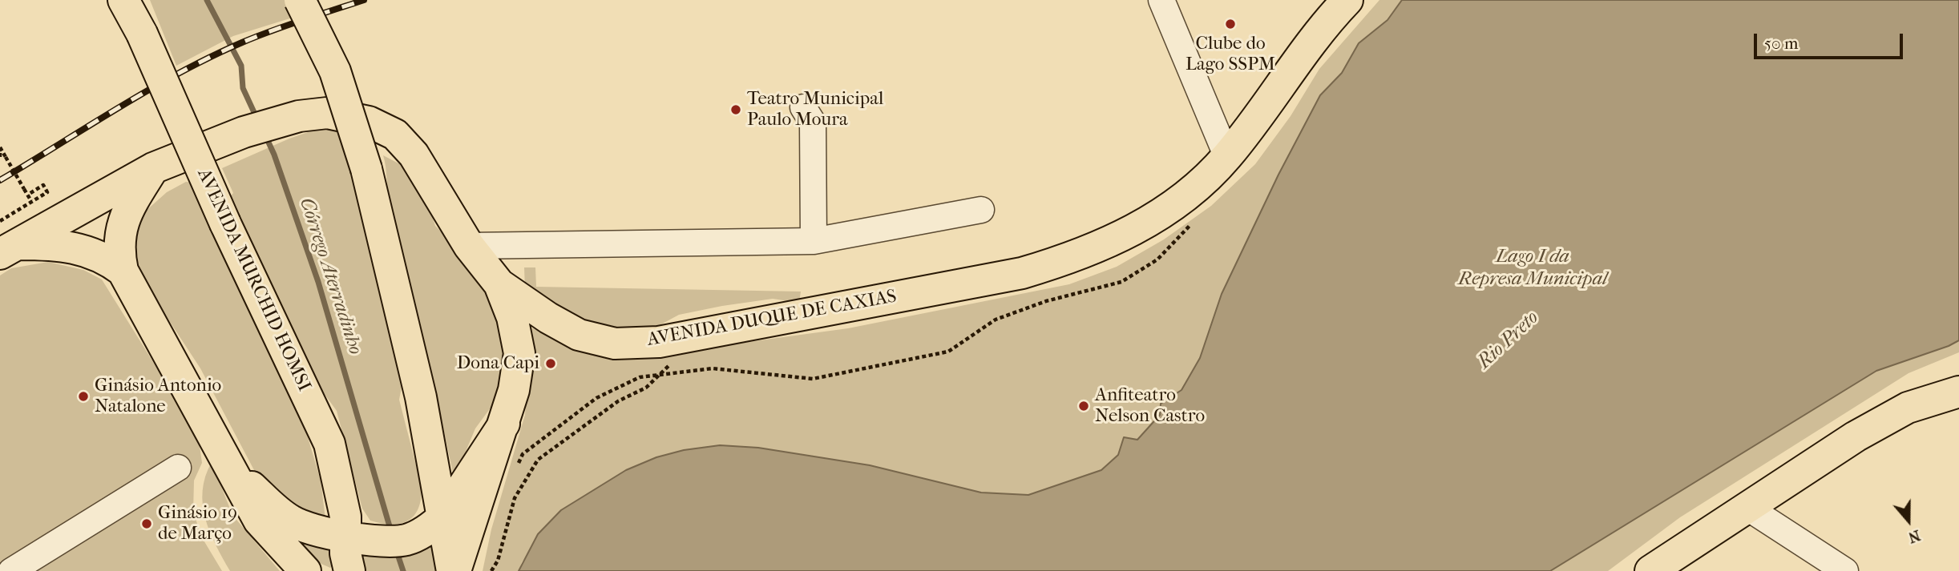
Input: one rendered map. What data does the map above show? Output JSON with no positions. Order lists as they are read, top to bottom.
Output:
{
  "streets": {
    "main road": ["AVENIDA MURCHID HOMSI", "AVENIDA DUQUE DE CAXIAS"]
  },
  "water": ["Lago I da Represa Municipal", "Córrego Aterradinho", "Rio Preto"],
  "places": [
    "Clube do Lago SSPM",
    "Teatro Municipal Paulo Moura",
    "Dona Capi",
    "Ginásio Antonio Natalone",
    "Anfiteatro Nelson Castro",
    "Ginásio 19 de Março"
  ],
  "scale_bar": "50 m",
  "north": "bottom"
}
